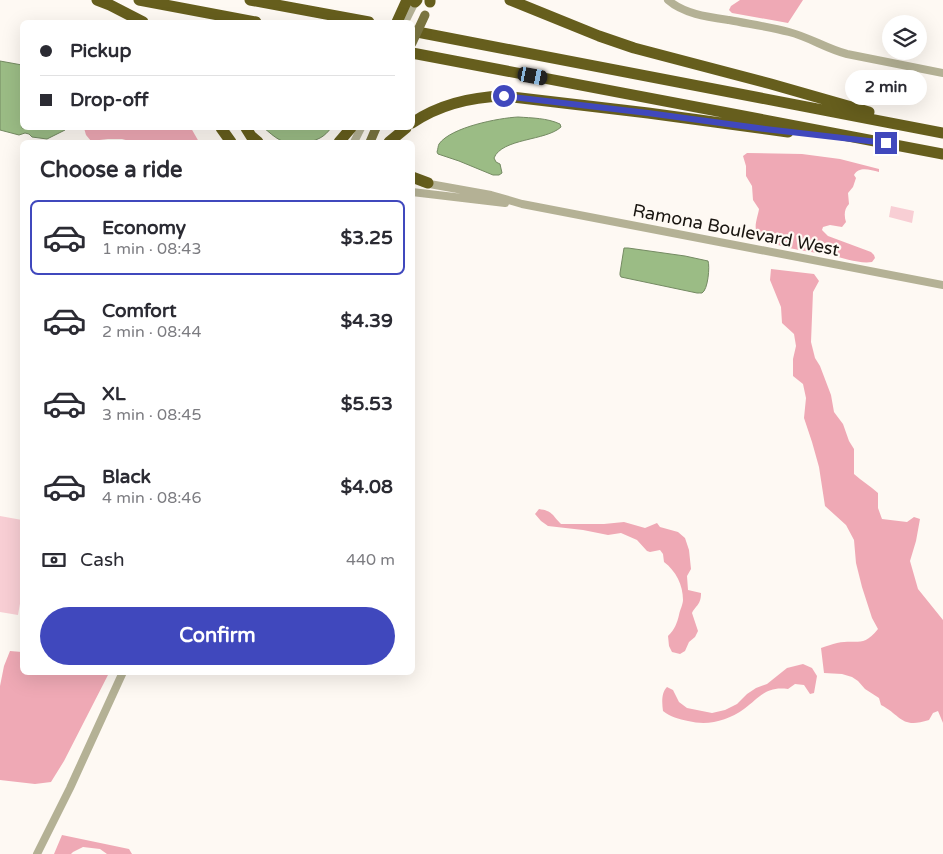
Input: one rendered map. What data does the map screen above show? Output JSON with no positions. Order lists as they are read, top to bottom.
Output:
{
  "streets": {
    "street": ["Ramona Boulevard West"]
  },
  "page": {
    "banner": ["Pickup", "Drop-off"],
    "bubble": "2 min",
    "heading": "Choose a ride",
    "list": [
      {
        "name": "Economy",
        "note": "1 min · 08:43",
        "value": "$3.25"
      },
      {
        "name": "Comfort",
        "note": "2 min · 08:44",
        "value": "$4.39"
      },
      {
        "name": "XL",
        "note": "3 min · 08:45",
        "value": "$5.53"
      },
      {
        "name": "Black",
        "note": "4 min · 08:46",
        "value": "$4.08"
      }
    ],
    "pay": ["Cash", "440 m"],
    "buttons": "Confirm"
  }
}
